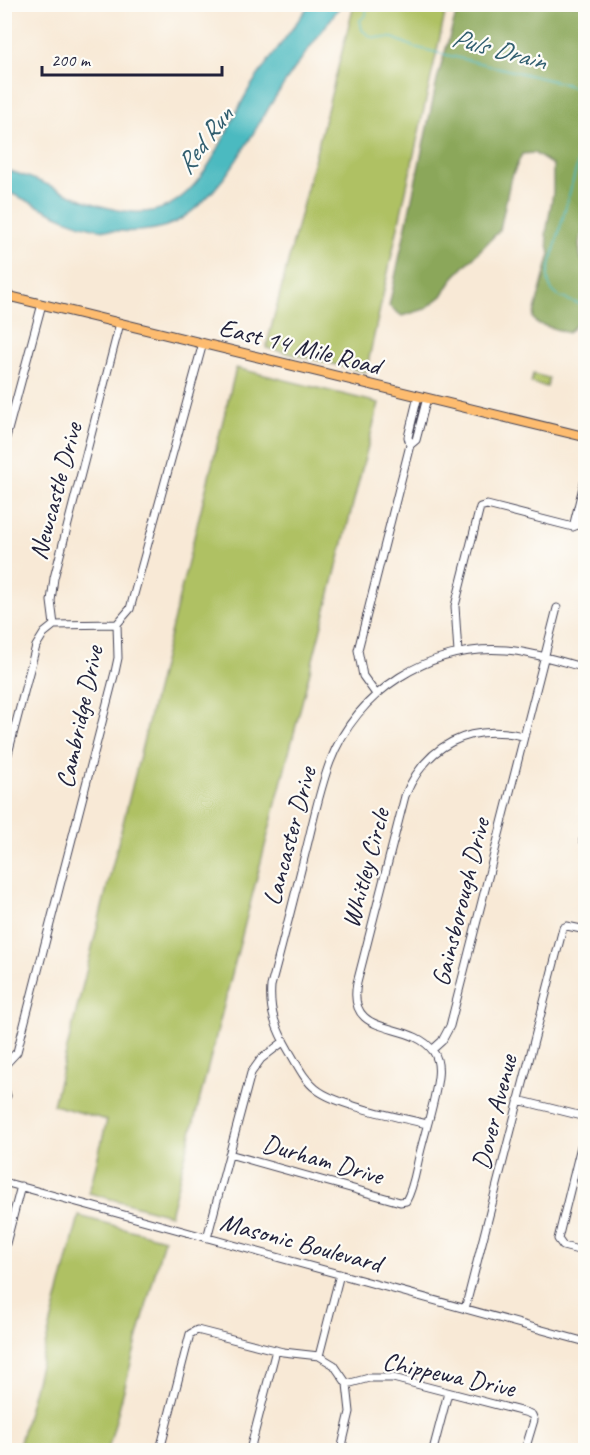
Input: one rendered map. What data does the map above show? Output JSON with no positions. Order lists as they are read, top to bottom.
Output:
{
  "streets": {
    "main road": ["East 14 Mile Road"],
    "street": [
      "Newcastle Drive",
      "Cambridge Drive",
      "Lancaster Drive",
      "Whitley Circle",
      "Gainsborough Drive",
      "Dover Avenue",
      "Durham Drive",
      "Masonic Boulevard",
      "Chippewa Drive"
    ]
  },
  "crossings": [
    ["East 14 Mile Road", "Newcastle Drive"],
    ["East 14 Mile Road", "Cambridge Drive"],
    ["Lancaster Drive", "Gainsborough Drive"],
    ["Lancaster Drive", "Durham Drive"],
    ["Whitley Circle", "Gainsborough Drive"],
    ["Dover Avenue", "Masonic Boulevard"]
  ],
  "water": ["Puls Drain", "Red Run"],
  "scale_bar": "200 m"
}
